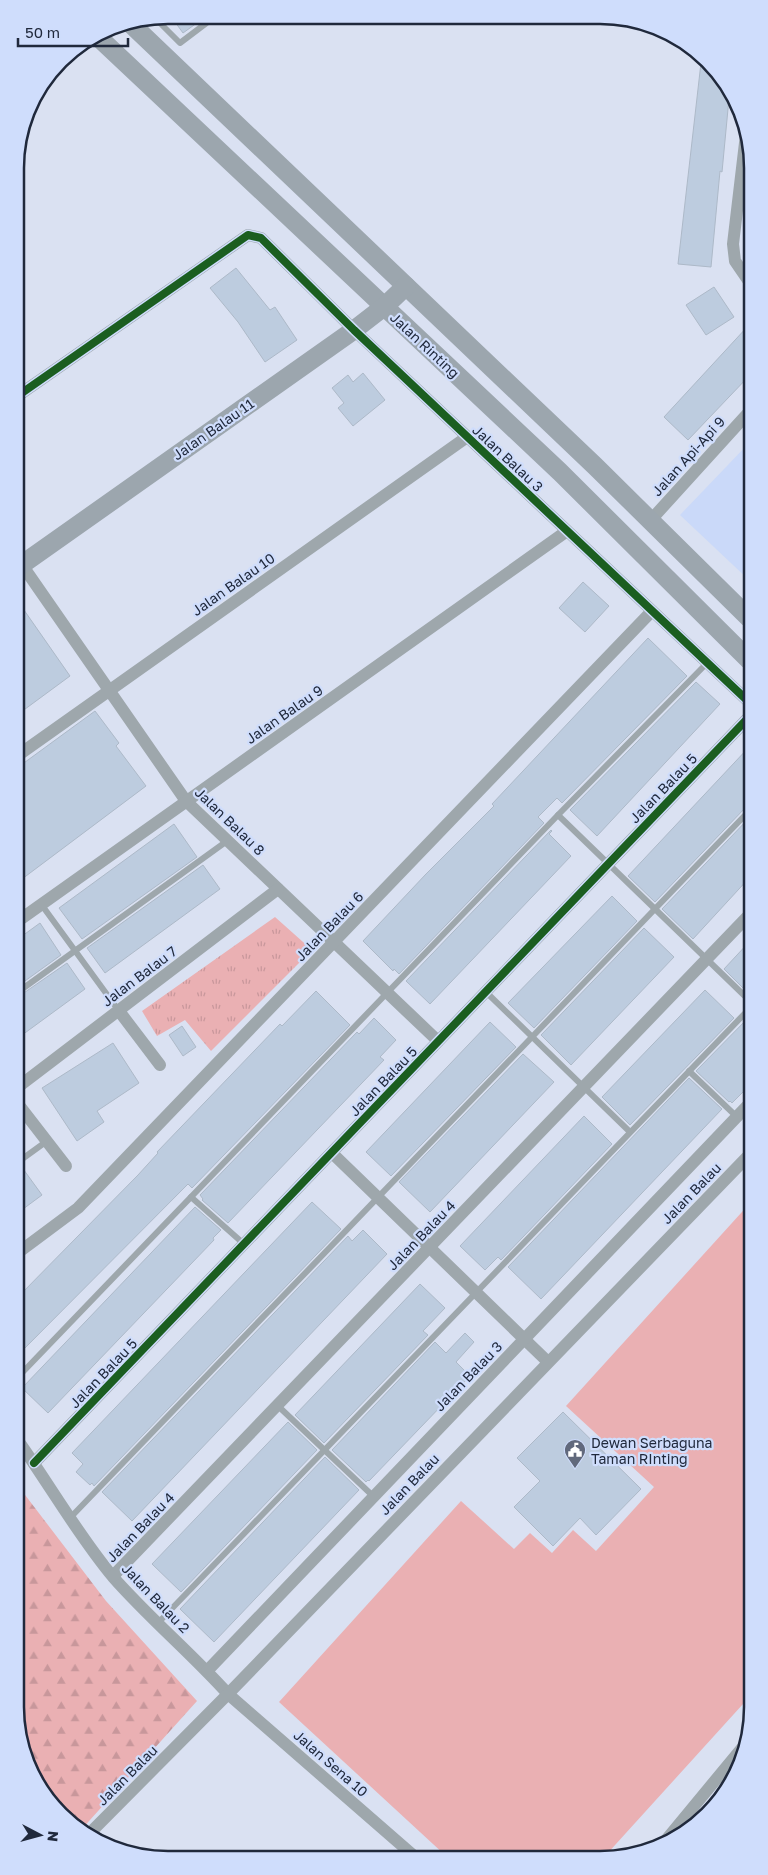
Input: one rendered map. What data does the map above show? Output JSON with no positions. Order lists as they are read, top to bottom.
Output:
{
  "streets": {
    "main road": ["Jalan Rinting", "Jalan Balau 11"],
    "street": [
      "Jalan Api-Api 9",
      "Jalan Balau 3",
      "Jalan Balau 10",
      "Jalan Balau 9",
      "Jalan Balau 5",
      "Jalan Balau 8",
      "Jalan Balau 6",
      "Jalan Balau 7",
      "Jalan Balau",
      "Jalan Balau 4",
      "Jalan Balau 2",
      "Jalan Sena 10"
    ]
  },
  "crossings": [
    ["Jalan Rinting", "Jalan Balau 11"],
    ["Jalan Balau 11", "Jalan Balau 3"],
    ["Jalan Balau 3", "Jalan Balau 10"],
    ["Jalan Balau 3", "Jalan Balau 9"],
    ["Jalan Balau 3", "Jalan Balau 6"],
    ["Jalan Balau 3", "Jalan Balau 2"],
    ["Jalan Balau 10", "Jalan Balau 8"],
    ["Jalan Balau 9", "Jalan Balau 8"],
    ["Jalan Balau 5", "Jalan Balau 8"],
    ["Jalan Balau 5", "Jalan Balau 2"],
    ["Jalan Balau 8", "Jalan Balau 6"],
    ["Jalan Balau 8", "Jalan Balau 7"],
    ["Jalan Balau", "Jalan Balau 2"],
    ["Jalan Balau", "Jalan Sena 10"],
    ["Jalan Balau 4", "Jalan Balau 2"],
    ["Jalan Balau 2", "Jalan Sena 10"]
  ],
  "places": {
    "public building": ["Dewan Serbaguna Taman RInting"]
  },
  "scale_bar": "50 m",
  "north": "right"
}
